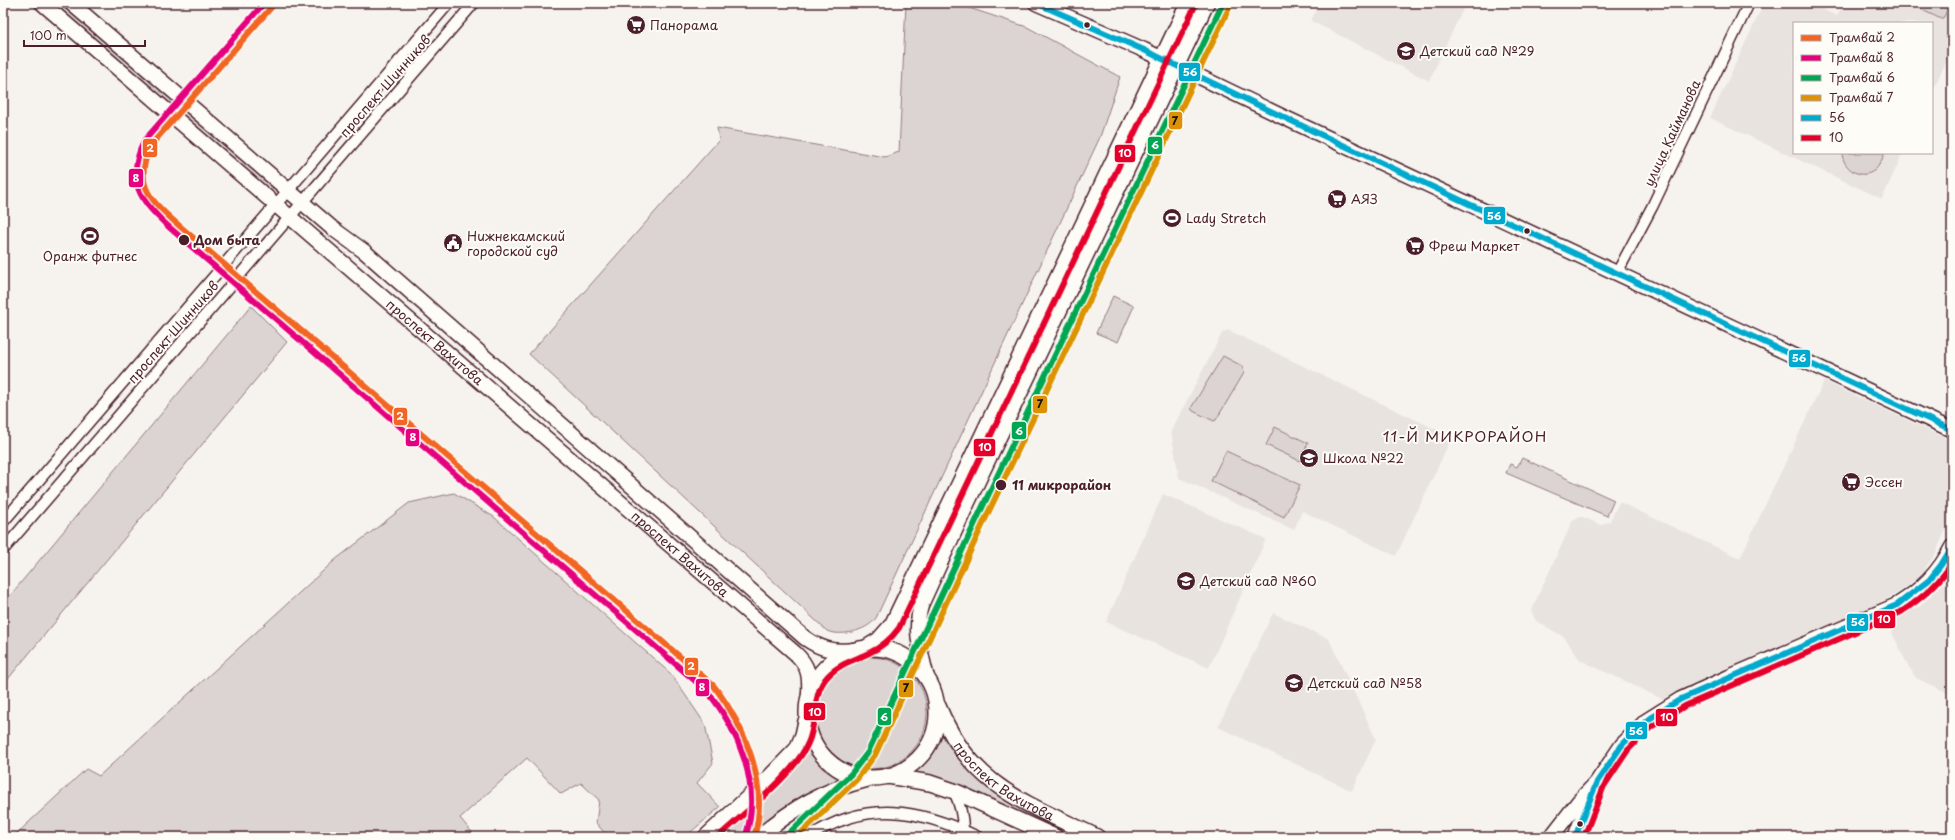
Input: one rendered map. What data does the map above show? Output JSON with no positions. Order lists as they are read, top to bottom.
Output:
{
  "streets": {
    "main road": ["проспект Вахитова"],
    "street": ["проспект Шинников", "улица Кайманова"]
  },
  "crossings": [
    ["проспект Шинников", "проспект Вахитова"]
  ],
  "districts": ["11-Й МИКРОРАЙОН"],
  "places": {
    "supermarket": [
      "Панорама",
      "АЯЗ",
      "Фреш Маркет",
      "Эссен"
    ],
    "school or university": [
      "Детский сад №29",
      "Школа №22",
      "Детский сад №60",
      "Детский сад №58"
    ],
    "sports": ["Lady Stretch", "Оранж фитнес"],
    "other": ["Дом быта", "11 микрорайон"],
    "public building": ["Нижнекамский городской суд"]
  },
  "lines": [
    "tram line 2",
    "tram line 8",
    "tram line 6",
    "transit line 56",
    "tram line 7",
    "transit line 10"
  ],
  "legend": [
    "Трамвай 2",
    "Трамвай 8",
    "Трамвай 6",
    "Трамвай 7",
    "56",
    "10"
  ],
  "scale_bar": "100 m"
}
